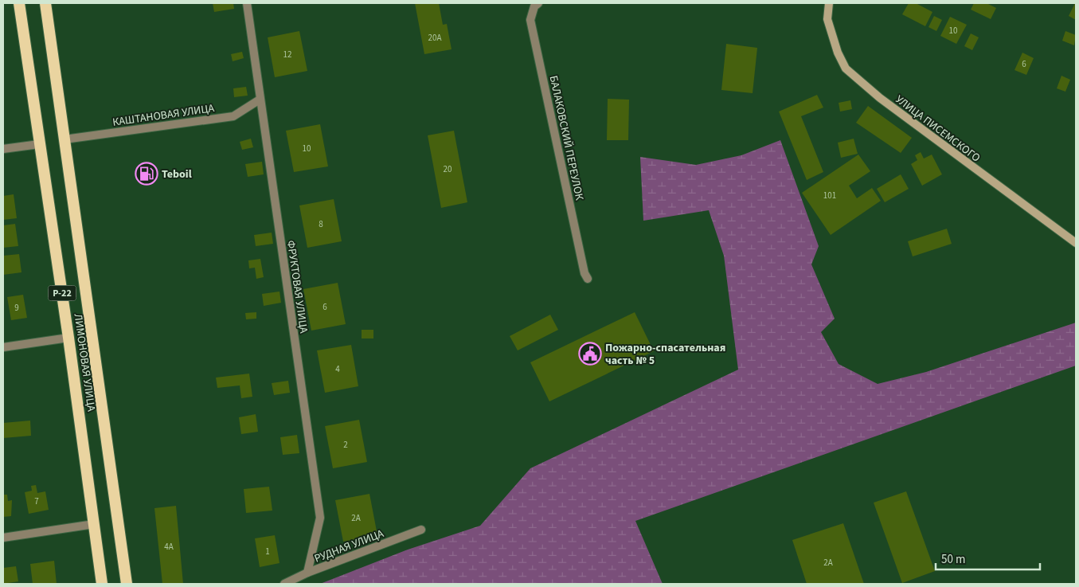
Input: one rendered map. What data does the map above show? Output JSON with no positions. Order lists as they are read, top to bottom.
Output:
{
  "streets": {
    "highway": ["Р-22", "ЛИМОНОВАЯ УЛИЦА"],
    "main road": ["УЛИЦА ПИСЕМСКОГО"],
    "street": [
      "КАШТАНОВАЯ УЛИЦА",
      "БАЛАКОВСКИЙ ПЕРЕУЛОК",
      "ФРУКТОВАЯ УЛИЦА",
      "РУДНАЯ УЛИЦА"
    ]
  },
  "crossings": [
    ["КАШТАНОВАЯ УЛИЦА", "ФРУКТОВАЯ УЛИЦА"],
    ["КАШТАНОВАЯ УЛИЦА", "ЛИМОНОВАЯ УЛИЦА"],
    ["ФРУКТОВАЯ УЛИЦА", "РУДНАЯ УЛИЦА"]
  ],
  "places": {
    "fuel station": ["Teboil"],
    "public building": ["Пожарно-спасательная часть № 5"]
  },
  "house_numbers": [
    "10",
    "20А",
    "12",
    "6",
    "10",
    "20",
    "101",
    "8",
    "6",
    "9",
    "4",
    "2",
    "7",
    "2А",
    "4А",
    "1",
    "2А"
  ],
  "scale_bar": "50 m"
}
